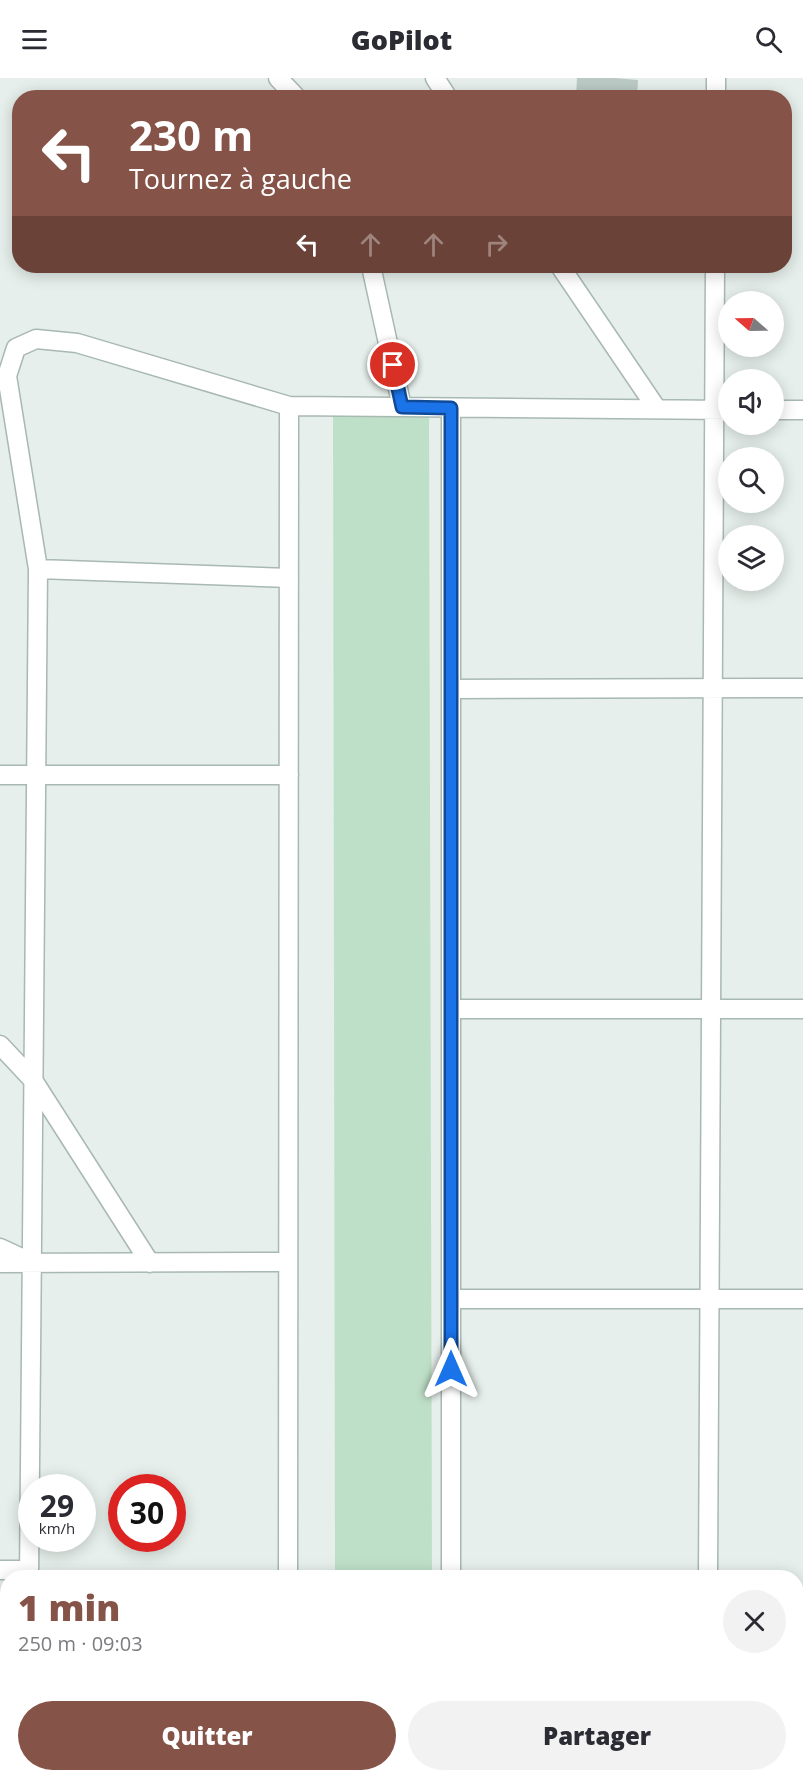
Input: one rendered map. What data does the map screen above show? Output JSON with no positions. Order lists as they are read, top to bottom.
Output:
{
  "north": "left",
  "page": {
    "header": "GoPilot",
    "turn": ["230 m", "Tournez à gauche"],
    "speed": "29 km/h",
    "limit": "30",
    "heading": ["1 min", "250 m · 09:03"],
    "buttons": ["Quitter", "Partager"]
  }
}
